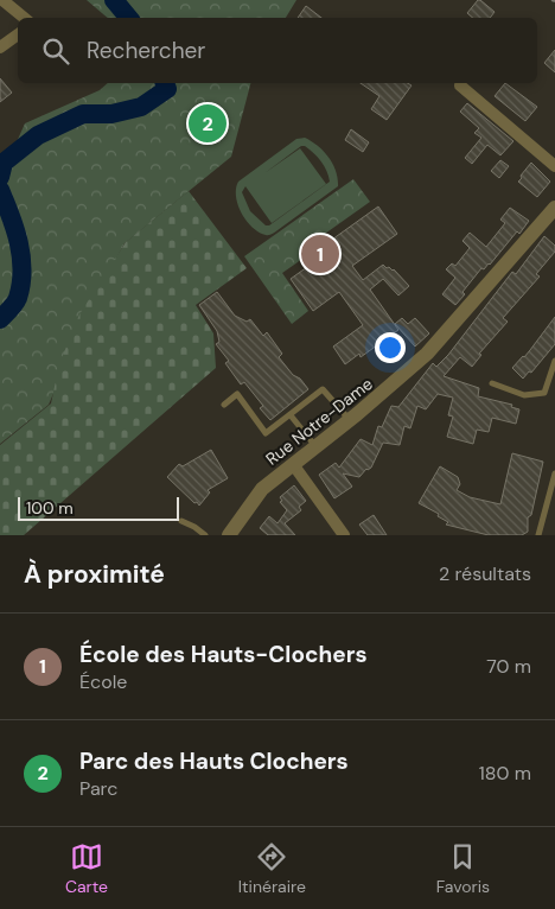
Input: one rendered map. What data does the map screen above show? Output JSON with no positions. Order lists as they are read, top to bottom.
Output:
{
  "streets": {
    "street": ["Rue Notre-Dame"]
  },
  "scale_bar": "100 m",
  "page": {
    "search": "Rechercher",
    "pins": ["2", "1"],
    "scale": "100 m",
    "heading": ["À proximité", "2 résultats"],
    "list": [
      {
        "mark": "1",
        "name": "École des Hauts-Clochers",
        "note": "École",
        "value": "70 m"
      },
      {
        "mark": "2",
        "name": "Parc des Hauts Clochers",
        "note": "Parc",
        "value": "180 m"
      }
    ],
    "nav": ["Carte", "Itinéraire", "Favoris"]
  }
}
